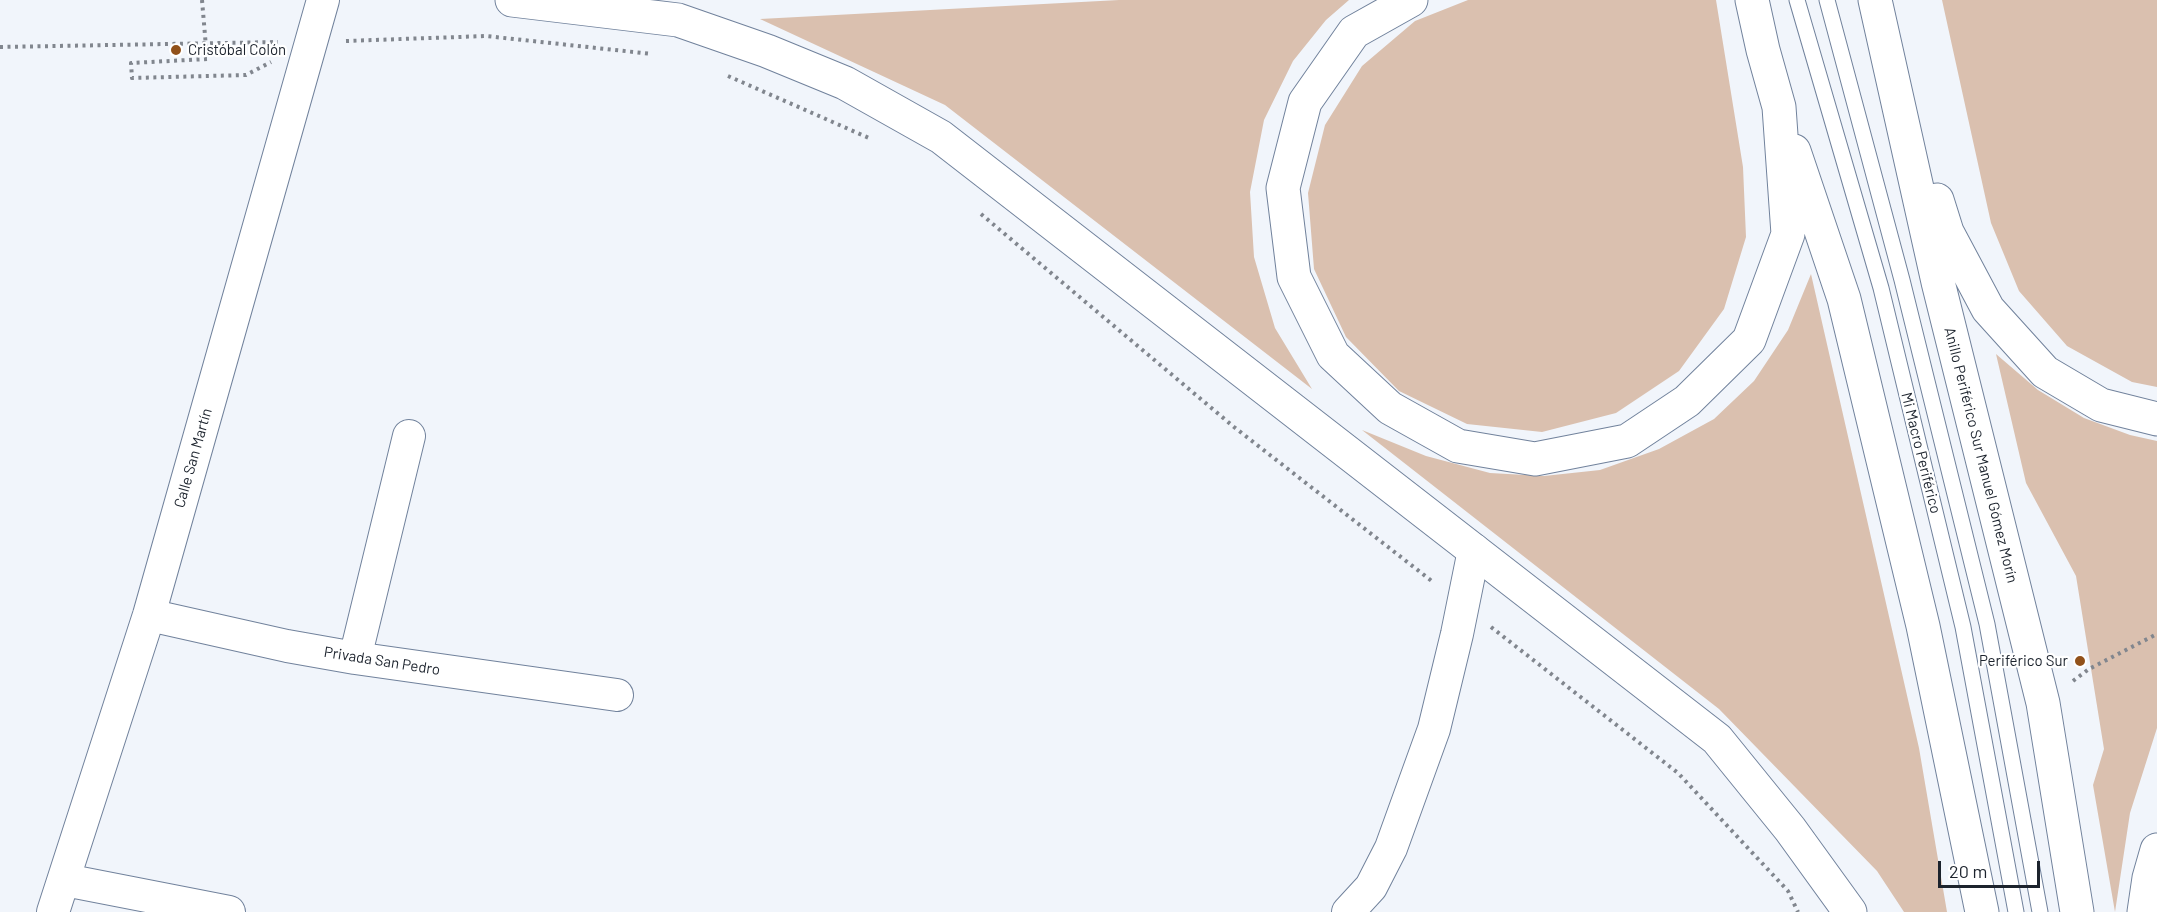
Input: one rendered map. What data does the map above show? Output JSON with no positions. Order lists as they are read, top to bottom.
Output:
{
  "streets": {
    "highway": ["Anillo Periférico Sur Manuel Gómez Morín"],
    "street": ["Calle San Martín", "Privada San Pedro"],
    "lane": ["Mi Macro Periférico"]
  },
  "crossings": [
    ["Calle San Martín", "Privada San Pedro"]
  ],
  "places": ["Cristóbal Colón", "Periférico Sur"],
  "scale_bar": "20 m"
}
